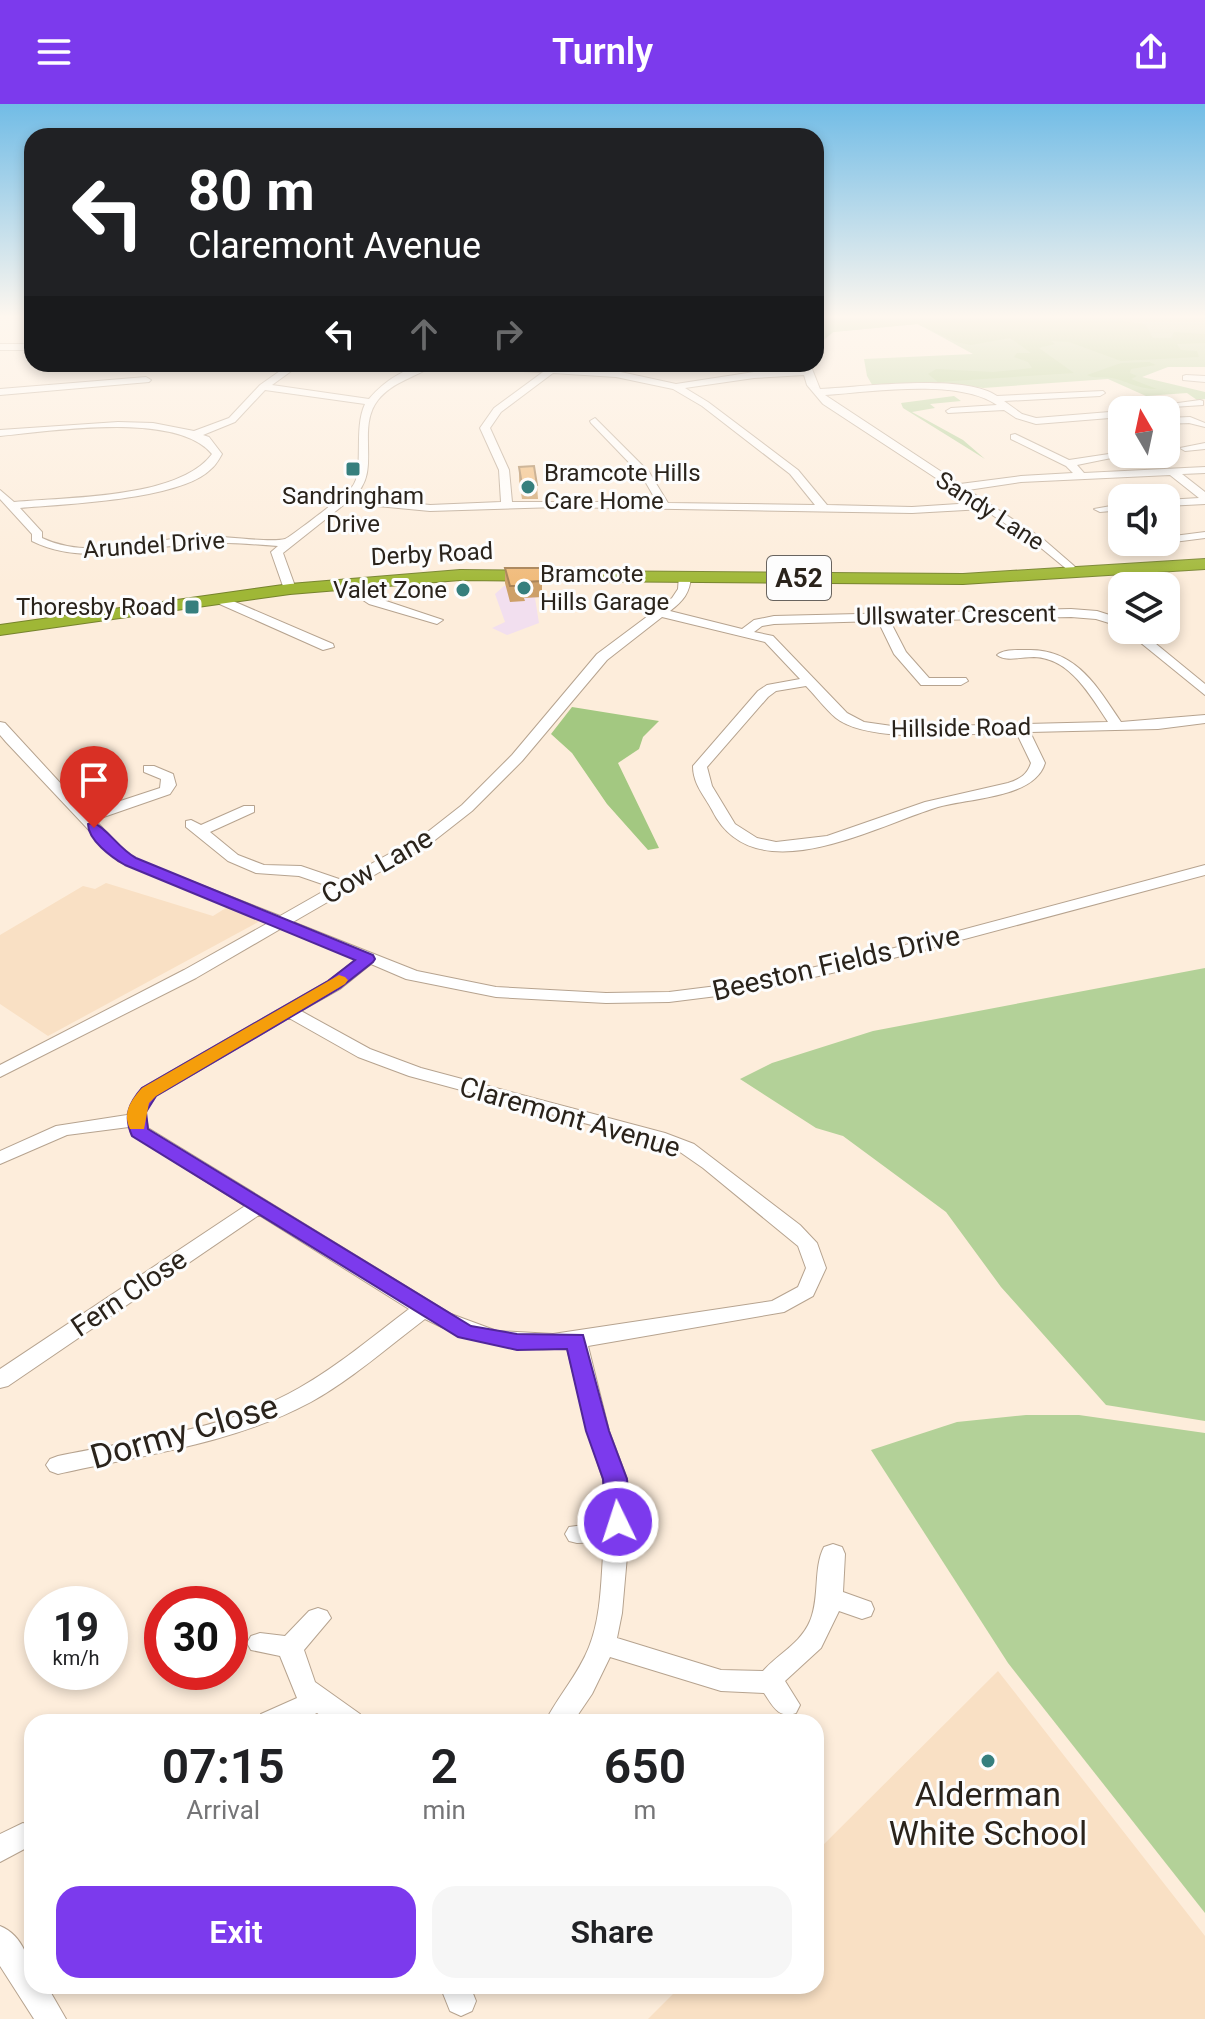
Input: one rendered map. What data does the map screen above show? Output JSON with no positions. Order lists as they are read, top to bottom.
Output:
{
  "streets": {
    "highway": ["Derby Road", "A52"],
    "street": [
      "Sandy Lane",
      "Arundel Drive",
      "Ullswater Crescent",
      "Hillside Road",
      "Cow Lane",
      "Beeston Fields Drive",
      "Claremont Avenue",
      "Fern Close",
      "Dormy Close"
    ]
  },
  "crossings": [
    ["Sandy Lane", "Derby Road"],
    ["Derby Road", "Cow Lane"],
    ["Ullswater Crescent", "Hillside Road"],
    ["Hillside Road", "Cow Lane"],
    ["Cow Lane", "Beeston Fields Drive"],
    ["Claremont Avenue", "Fern Close"],
    ["Claremont Avenue", "Dormy Close"]
  ],
  "places": {
    "transit": ["Sandringham Drive", "Thoresby Road"],
    "other": [
      "Bramcote Hills Care Home",
      "Bramcote Hills Garage",
      "Valet Zone",
      "Alderman White School"
    ]
  },
  "north": "top",
  "page": {
    "header": "Turnly",
    "turn": ["80 m", "Claremont Avenue"],
    "speed": "19 km/h",
    "limit": "30",
    "eta": [
      "07:15",
      "Arrival",
      "2",
      "min",
      "650",
      "m"
    ],
    "buttons": ["Exit", "Share"]
  }
}
